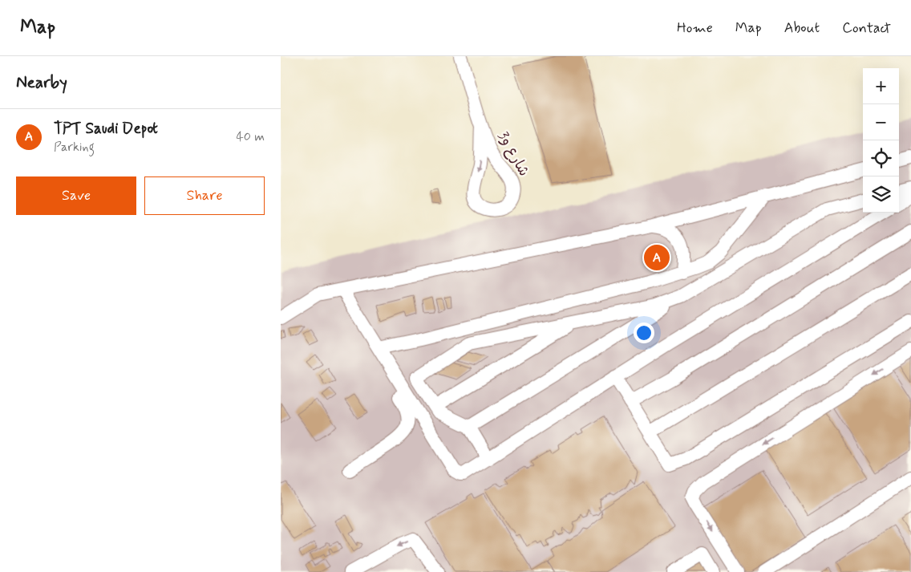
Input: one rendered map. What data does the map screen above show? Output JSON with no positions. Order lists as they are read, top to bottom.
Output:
{
  "streets": {
    "street": ["شارع و3"]
  },
  "page": {
    "header": "Map",
    "nav": [
      "Home",
      "Map",
      "About",
      "Contact"
    ],
    "heading": "Nearby",
    "map_buttons": ["+", "−"],
    "list": [
      {
        "mark": "A",
        "name": "TPT Saudi Depot",
        "note": "Parking",
        "value": "40 m"
      }
    ],
    "buttons": ["Save", "Share"],
    "pins": "A"
  }
}
